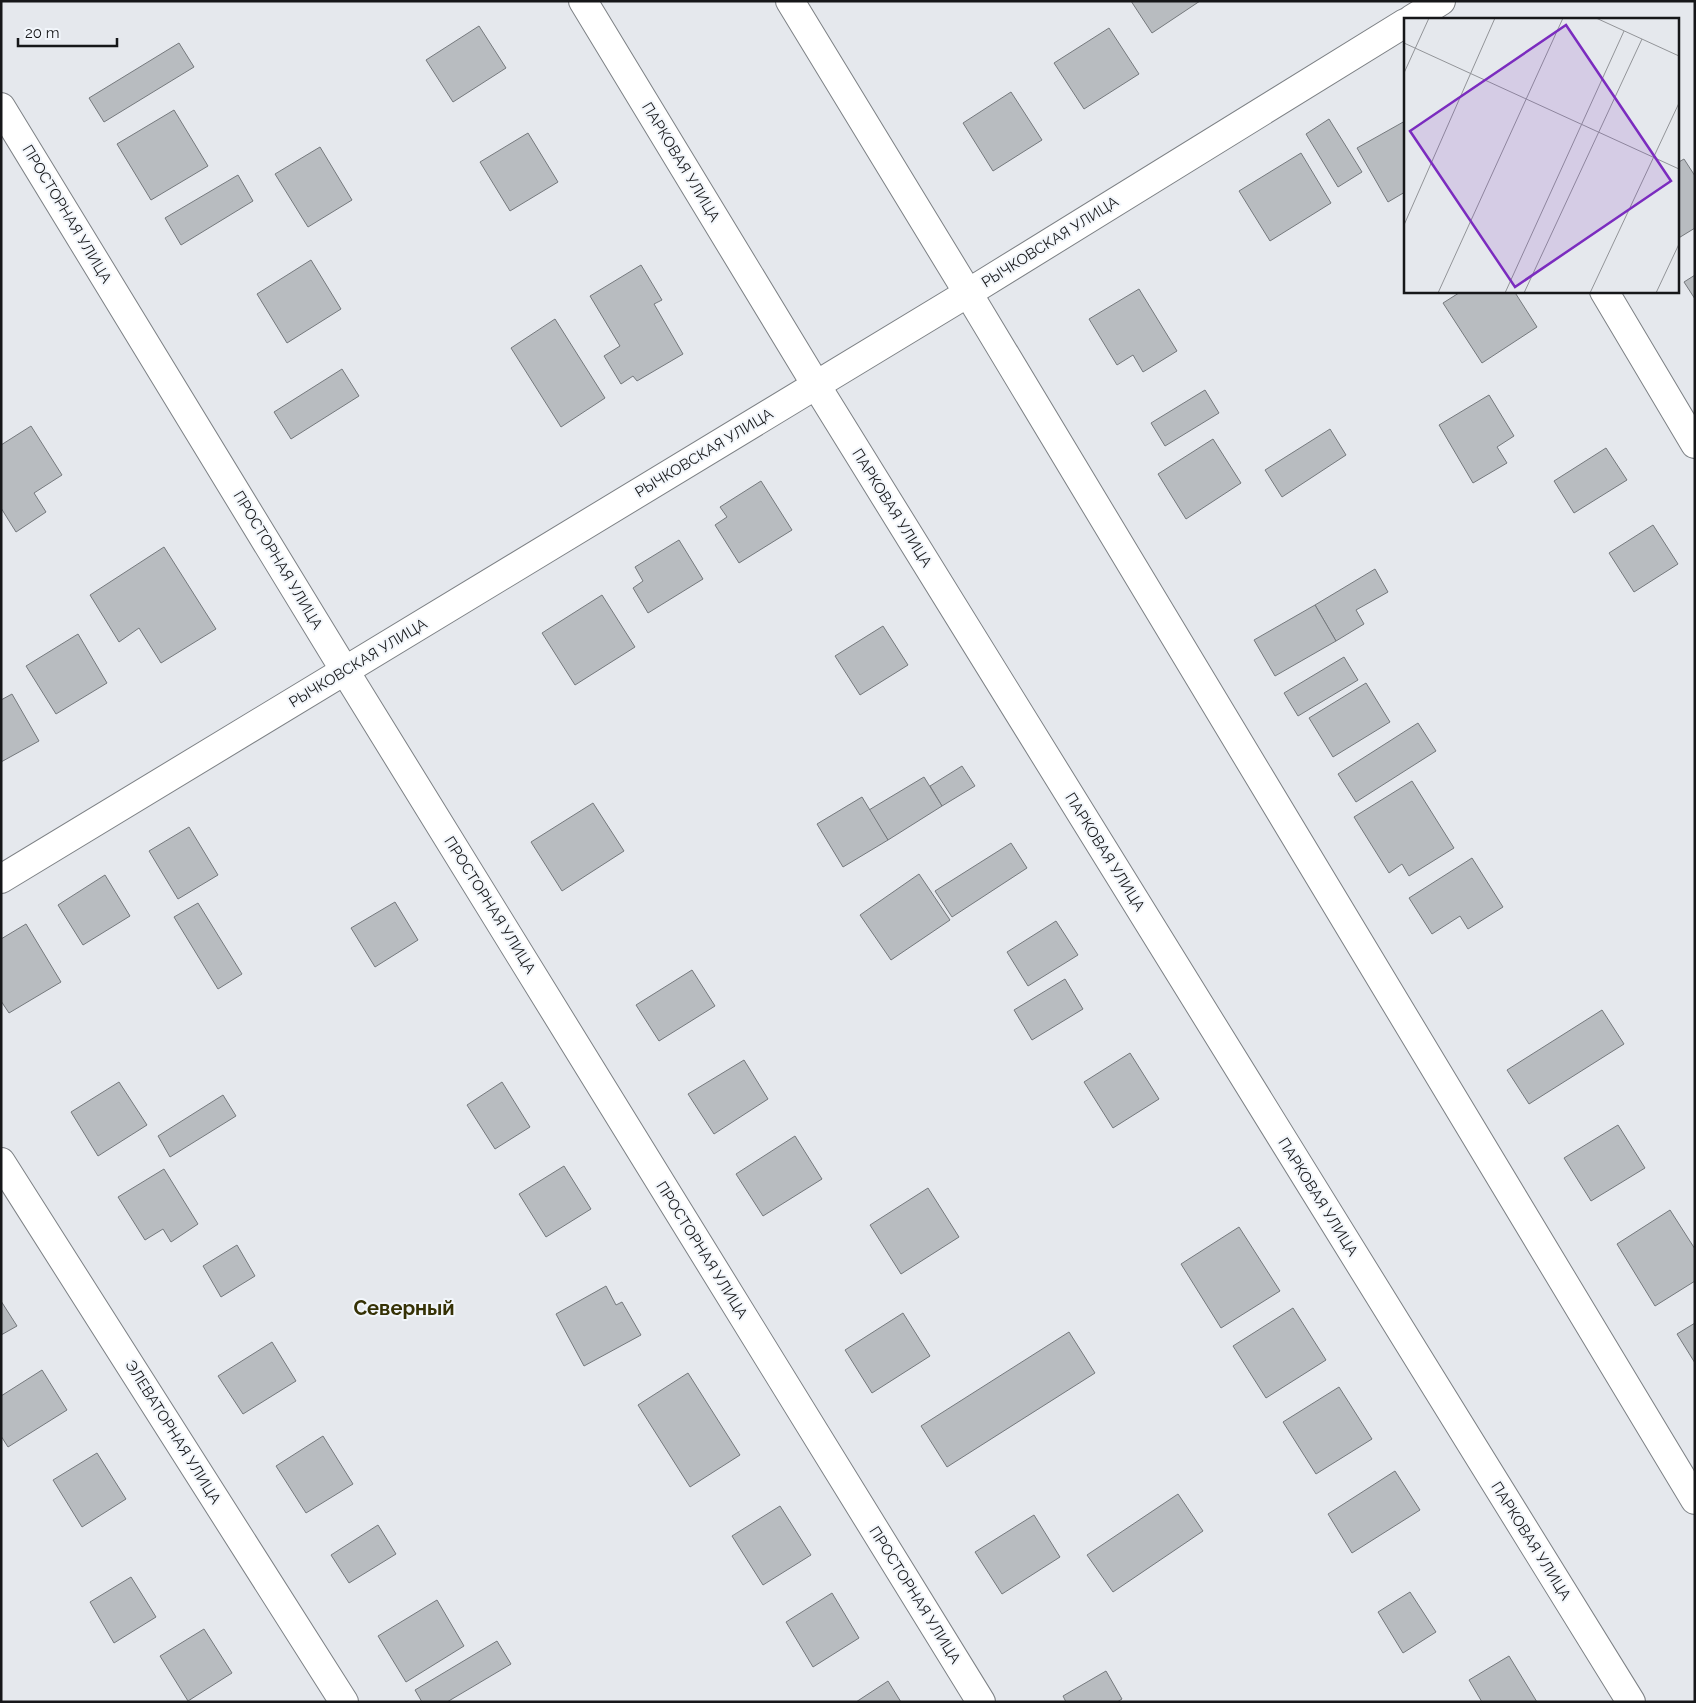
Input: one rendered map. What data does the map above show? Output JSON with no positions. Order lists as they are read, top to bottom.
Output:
{
  "streets": {
    "street": [
      "ПАРКОВАЯ УЛИЦА",
      "ПРОСТОРНАЯ УЛИЦА",
      "РЫЧКОВСКАЯ УЛИЦА",
      "ЭЛЕВАТОРНАЯ УЛИЦА"
    ]
  },
  "crossings": [
    ["ПАРКОВАЯ УЛИЦА", "РЫЧКОВСКАЯ УЛИЦА"],
    ["ПРОСТОРНАЯ УЛИЦА", "РЫЧКОВСКАЯ УЛИЦА"]
  ],
  "districts": ["Северный"],
  "scale_bar": "20 m"
}
